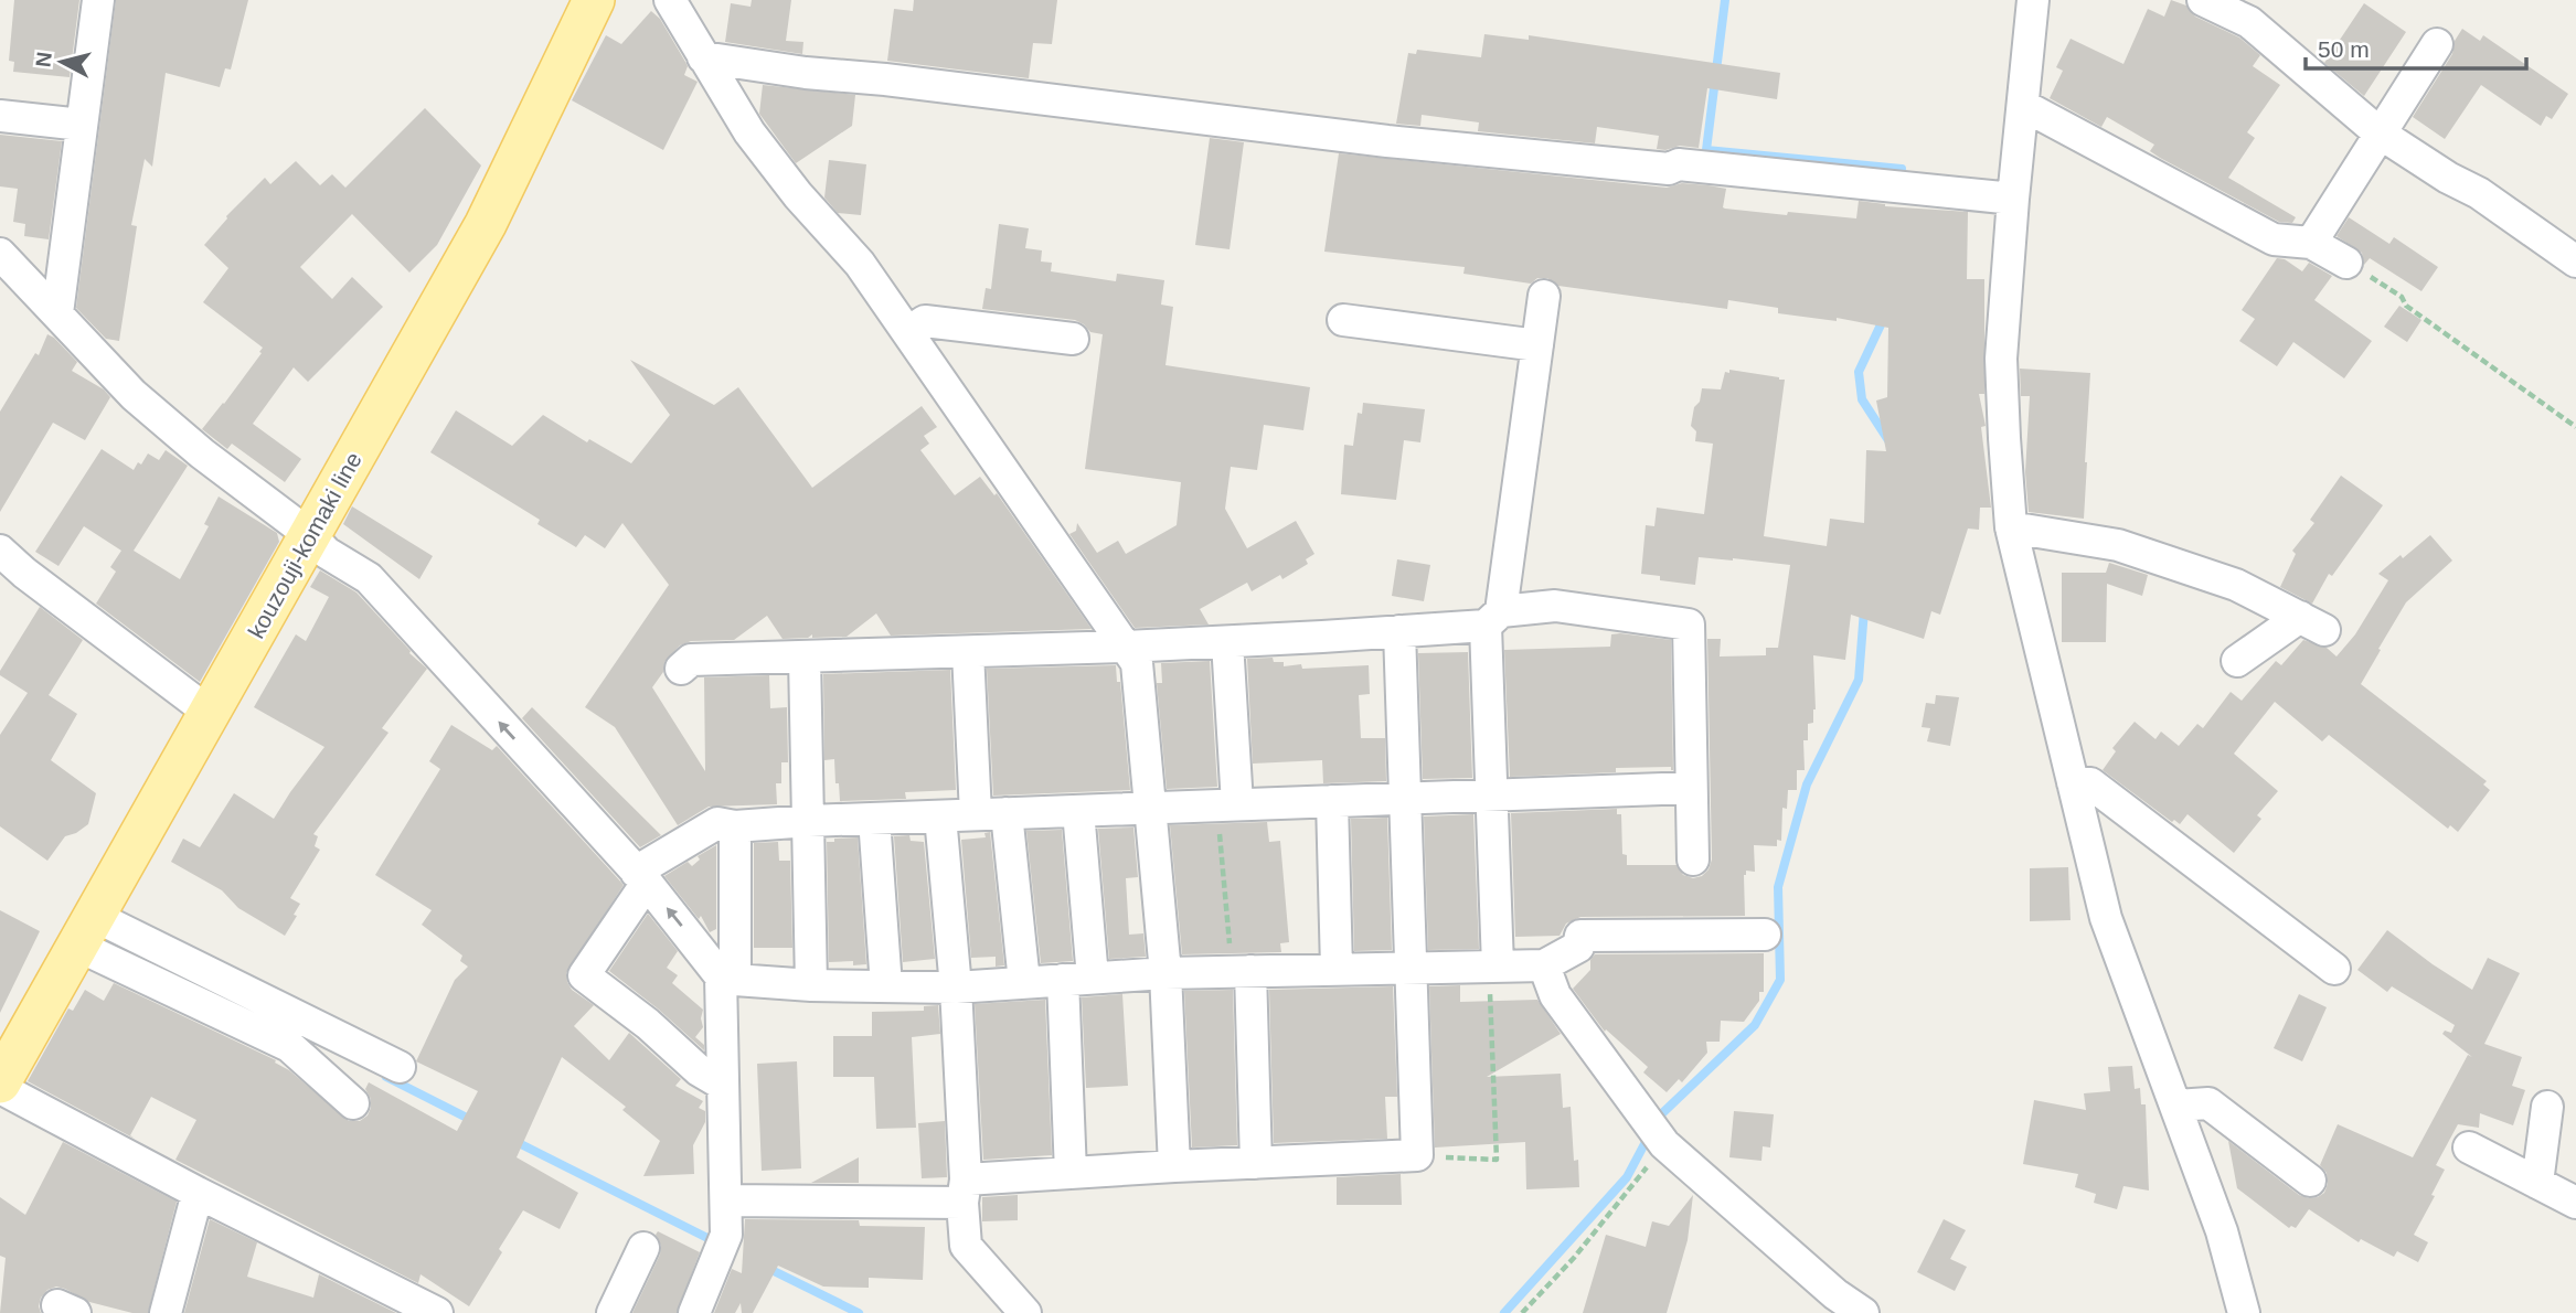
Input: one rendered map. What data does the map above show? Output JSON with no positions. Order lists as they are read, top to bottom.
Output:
{
  "streets": {
    "main road": ["kouzouji-komaki line"]
  },
  "scale_bar": "50 m",
  "north": "left"
}
